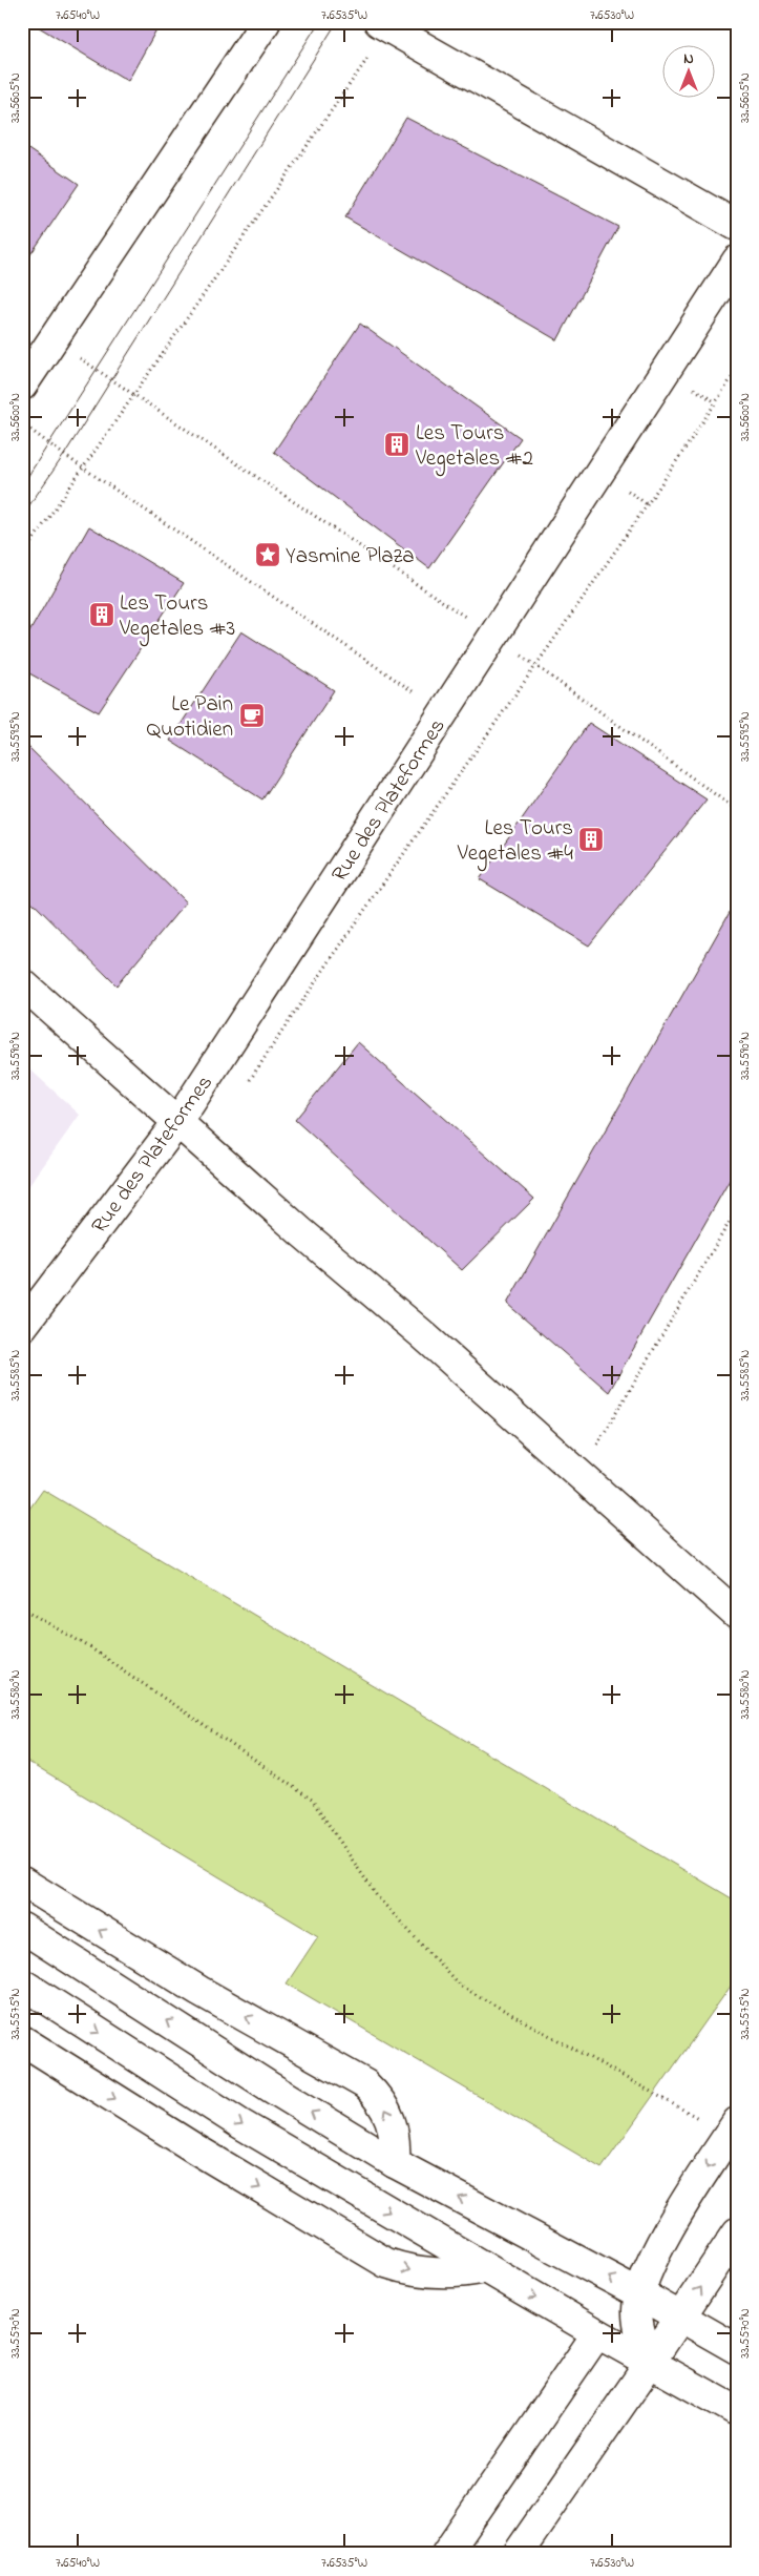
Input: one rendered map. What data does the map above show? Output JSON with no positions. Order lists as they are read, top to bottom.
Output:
{
  "streets": {
    "street": ["Rue des Plateformes"]
  },
  "places": {
    "building": ["Les Tours Vegetales #2", "Les Tours Vegetales #3", "Les Tours Vegetales #4"],
    "place": ["Yasmine Plaza"],
    "cafe": ["Le Pain Quotidien"]
  },
  "north": "top",
  "coordinates": [
    "7.6540°W",
    "7.6535°W",
    "7.6530°W",
    "33.5605°N",
    "33.5600°N",
    "33.5595°N",
    "33.5590°N",
    "33.5585°N",
    "33.5580°N",
    "33.5575°N",
    "33.5570°N"
  ]
}
